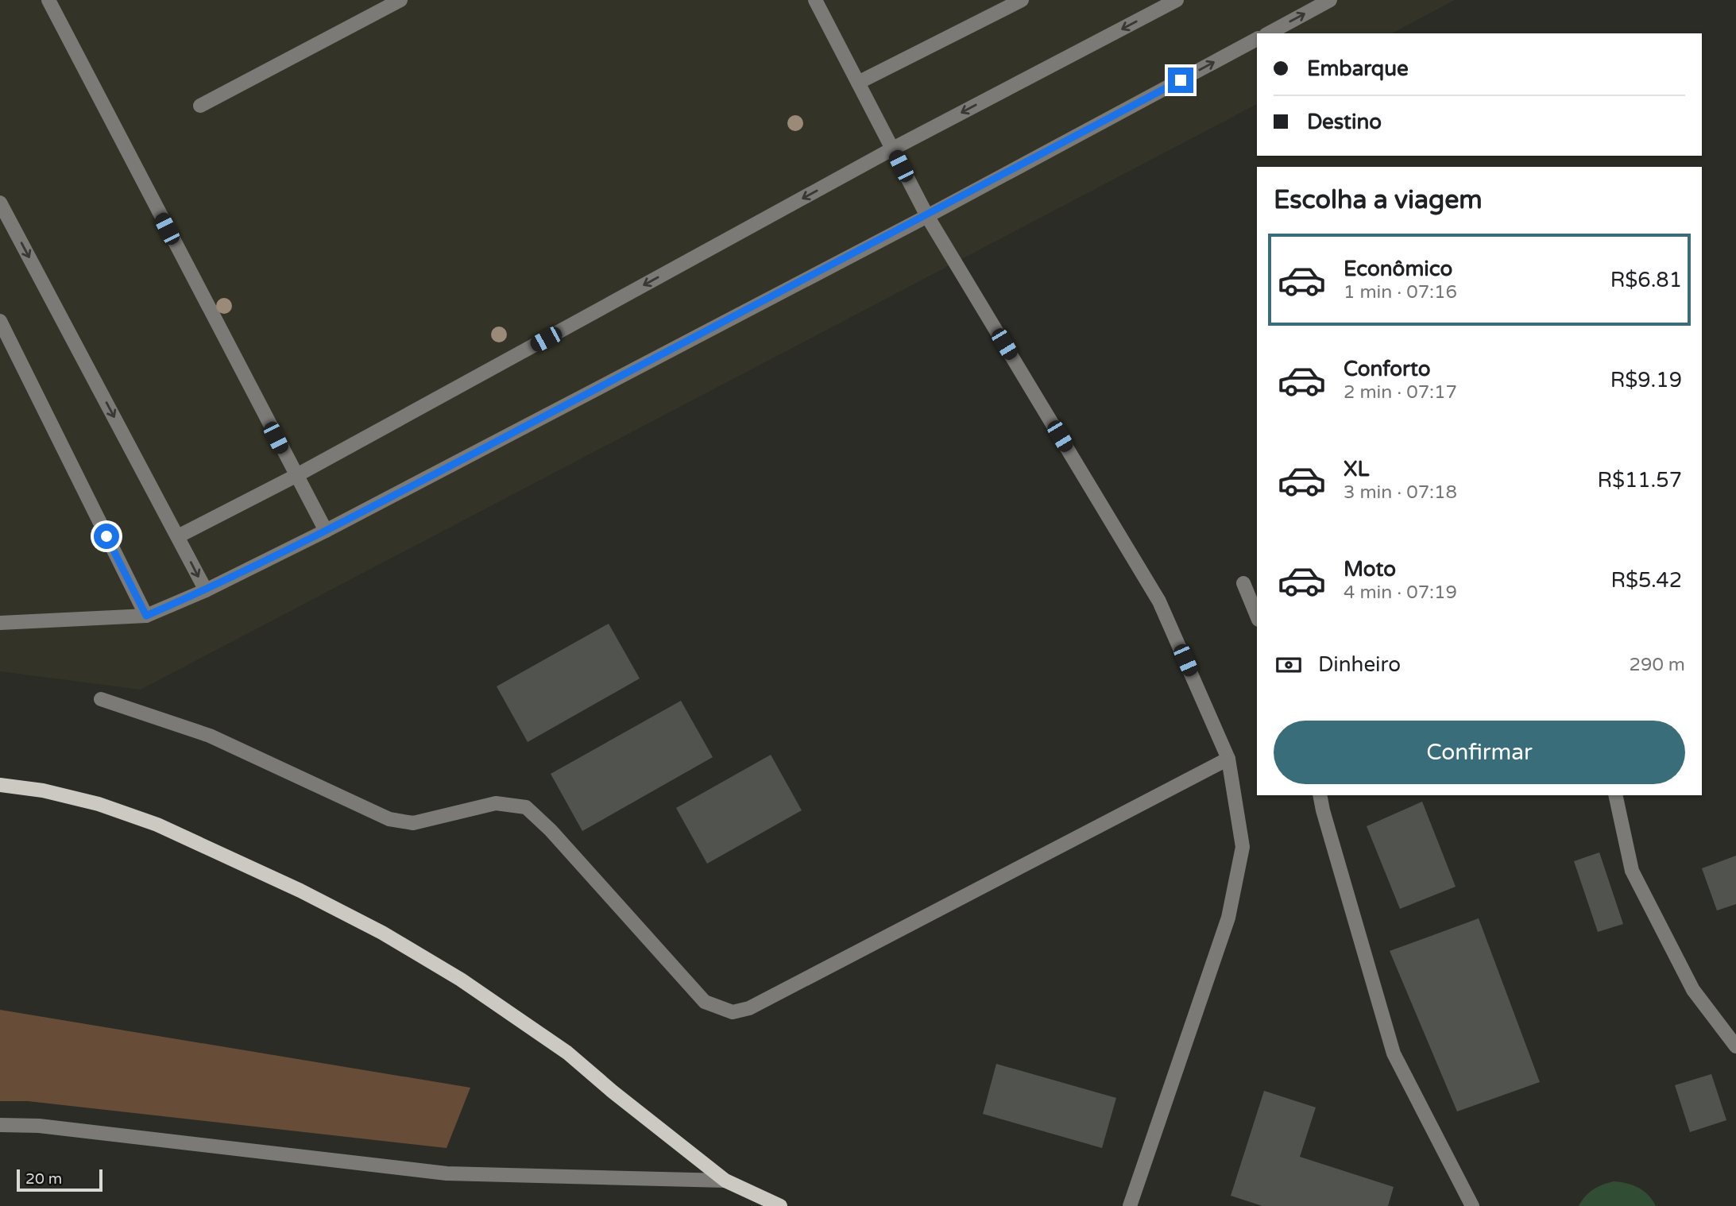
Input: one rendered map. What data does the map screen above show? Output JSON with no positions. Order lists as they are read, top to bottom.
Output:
{
  "scale_bar": "20 m",
  "page": {
    "banner": ["Embarque", "Destino"],
    "heading": "Escolha a viagem",
    "list": [
      {
        "name": "Econômico",
        "note": "1 min · 07:16",
        "value": "R$6.81"
      },
      {
        "name": "Conforto",
        "note": "2 min · 07:17",
        "value": "R$9.19"
      },
      {
        "name": "XL",
        "note": "3 min · 07:18",
        "value": "R$11.57"
      },
      {
        "name": "Moto",
        "note": "4 min · 07:19",
        "value": "R$5.42"
      }
    ],
    "pay": ["Dinheiro", "290 m"],
    "buttons": "Confirmar",
    "scale": "20 m"
  }
}
